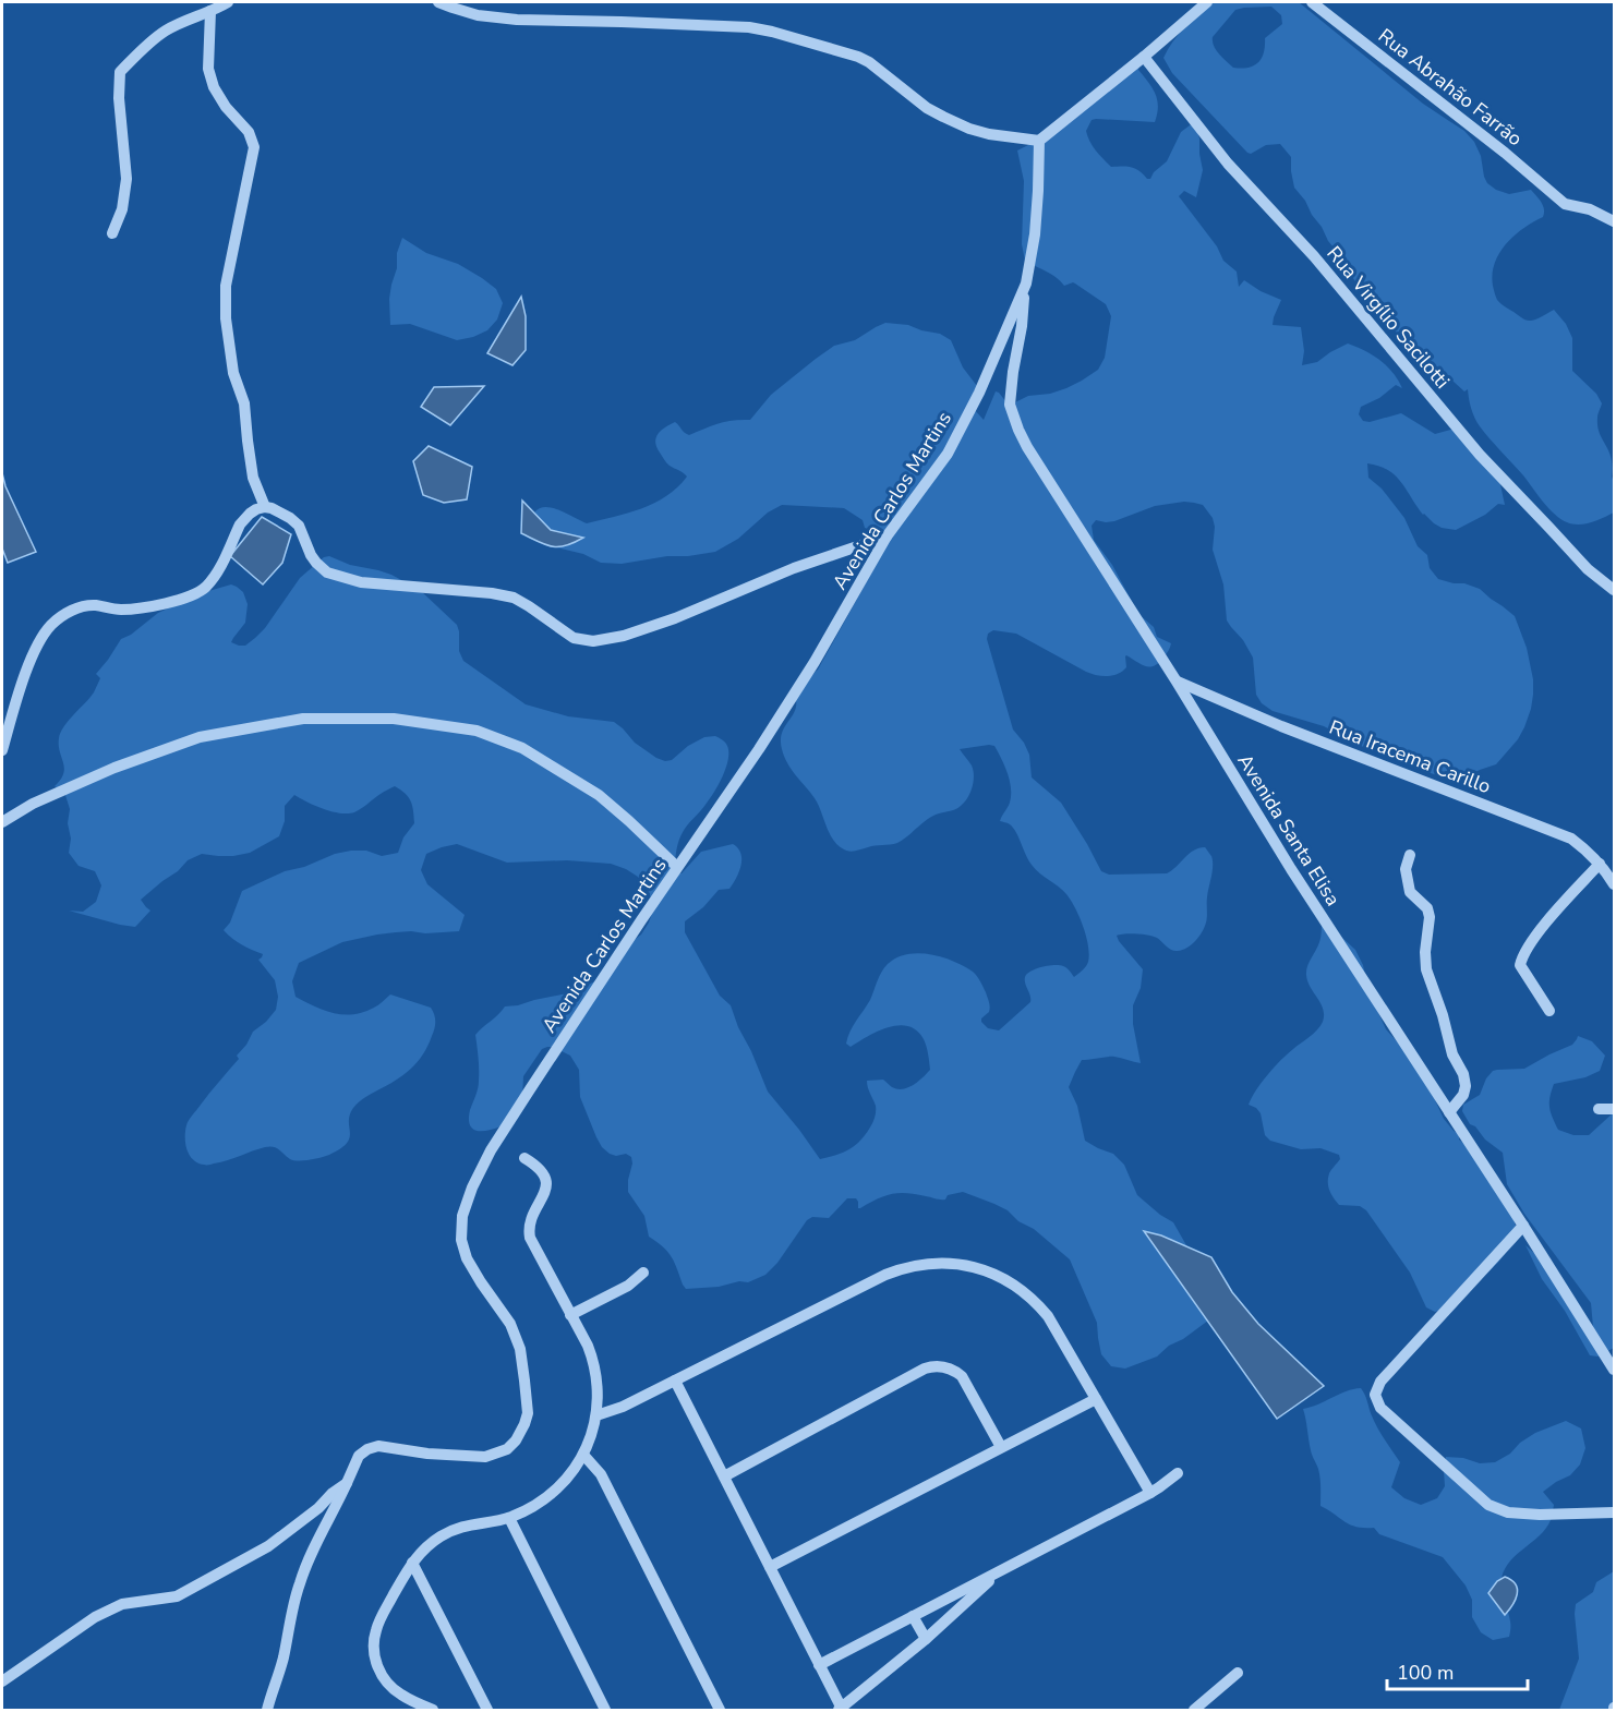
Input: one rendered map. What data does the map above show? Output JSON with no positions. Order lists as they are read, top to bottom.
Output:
{
  "streets": {
    "street": [
      "Rua Abrahão Farrão",
      "Rua Virgílio Sacilotti",
      "Avenida Carlos Martins",
      "Rua Iracema Carillo",
      "Avenida Santa Elisa"
    ]
  },
  "crossings": [
    ["Avenida Carlos Martins", "Avenida Santa Elisa"],
    ["Rua Iracema Carillo", "Avenida Santa Elisa"]
  ],
  "scale_bar": "100 m"
}
